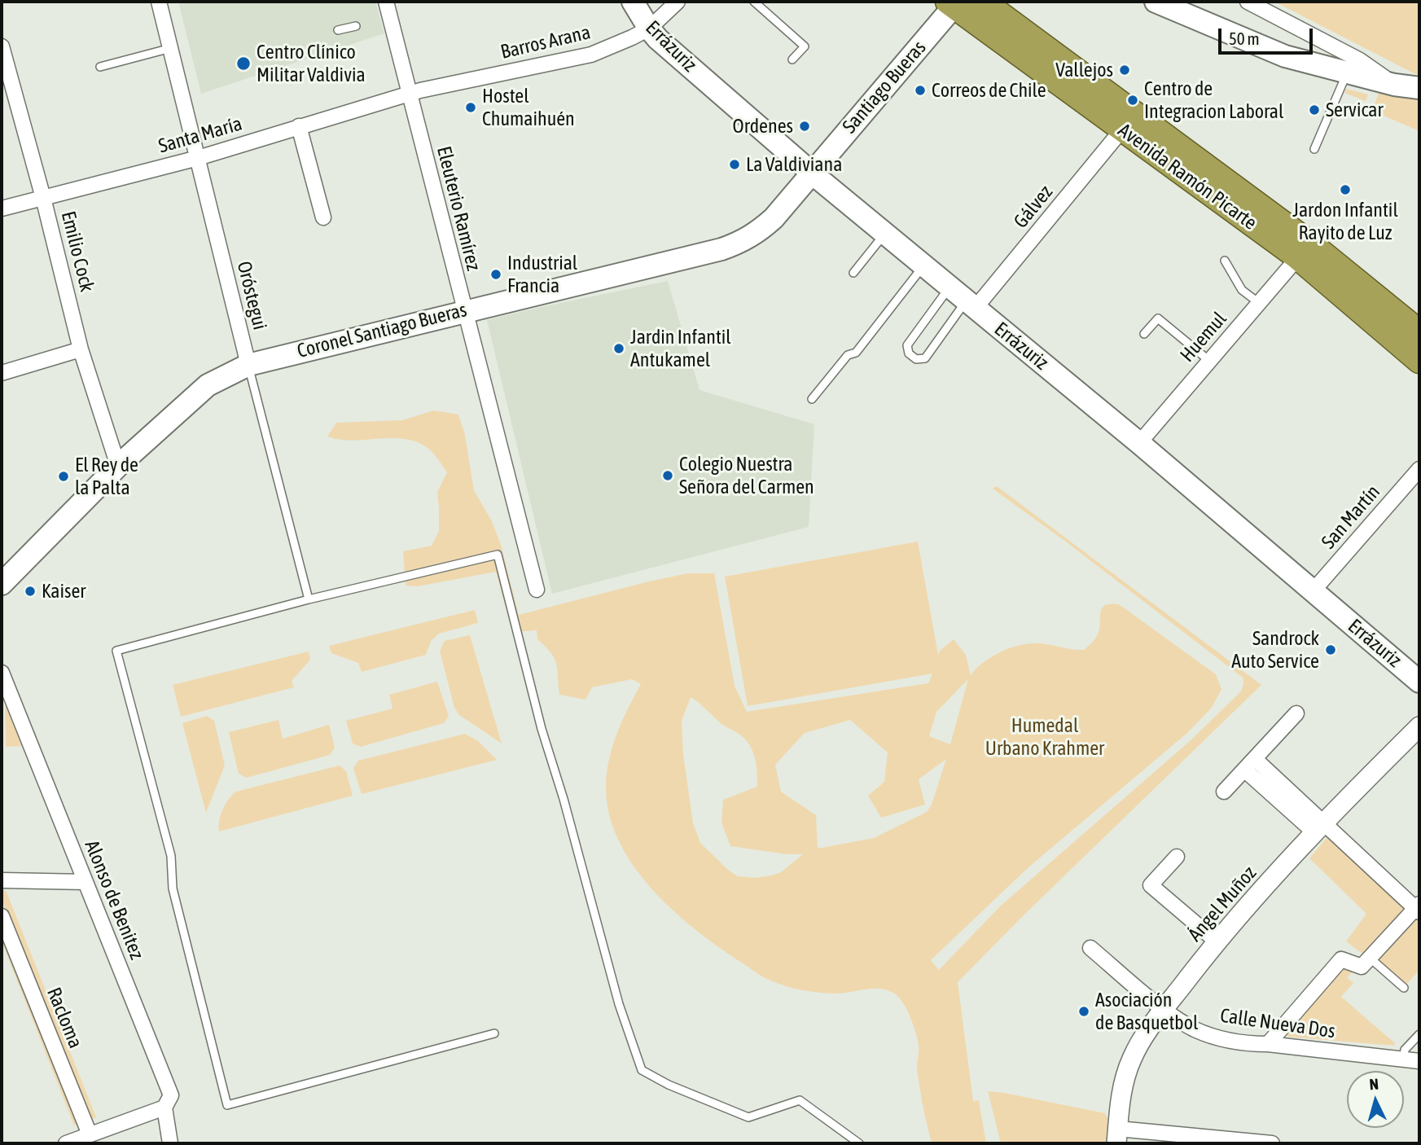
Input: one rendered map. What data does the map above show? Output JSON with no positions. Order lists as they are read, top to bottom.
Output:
{
  "streets": {
    "highway": ["Avenida Ramón Picarte"],
    "main road": ["Errázuriz", "Santiago Bueras", "Coronel Santiago Bueras"],
    "street": [
      "Barros Arana",
      "Santa María",
      "Gálvez",
      "Eleuterio Ramírez",
      "Emilio Cock",
      "Oróstegui",
      "Huemul",
      "San Martín",
      "Alonso de Benitez",
      "Ángel Muñoz",
      "Racloma",
      "Calle Nueva Dos"
    ]
  },
  "crossings": [
    ["Barros Arana", "Errázuriz"],
    ["Barros Arana", "Santa María"],
    ["Barros Arana", "Eleuterio Ramírez"],
    ["Errázuriz", "Santiago Bueras"],
    ["Errázuriz", "Gálvez"],
    ["Errázuriz", "Coronel Santiago Bueras"],
    ["Errázuriz", "Huemul"],
    ["Errázuriz", "San Martín"],
    ["Santiago Bueras", "Avenida Ramón Picarte"],
    ["Santiago Bueras", "Coronel Santiago Bueras"],
    ["Santa María", "Eleuterio Ramírez"],
    ["Santa María", "Emilio Cock"],
    ["Santa María", "Oróstegui"],
    ["Avenida Ramón Picarte", "Gálvez"],
    ["Avenida Ramón Picarte", "Huemul"],
    ["Eleuterio Ramírez", "Coronel Santiago Bueras"],
    ["Emilio Cock", "Coronel Santiago Bueras"],
    ["Oróstegui", "Coronel Santiago Bueras"],
    ["Ángel Muñoz", "Calle Nueva Dos"]
  ],
  "parks": ["Humedal Urbano Krahmer"],
  "places": [
    "Centro Clínico Militar Valdivia",
    "Vallejos",
    "Correos de Chile",
    "Centro de Integracion Laboral",
    "Hostel Chumaihuén",
    "Servicar",
    "Ordenes",
    "La Valdiviana",
    "Jardon Infantil Rayito de Luz",
    "Industrial Francia",
    "Jardin Infantil Antukamel",
    "Colegio Nuestra Señora del Carmen",
    "El Rey de la Palta",
    "Kaiser",
    "Sandrock Auto Service",
    "Asociación de Basquetbol"
  ],
  "scale_bar": "50 m",
  "north": "top"
}
